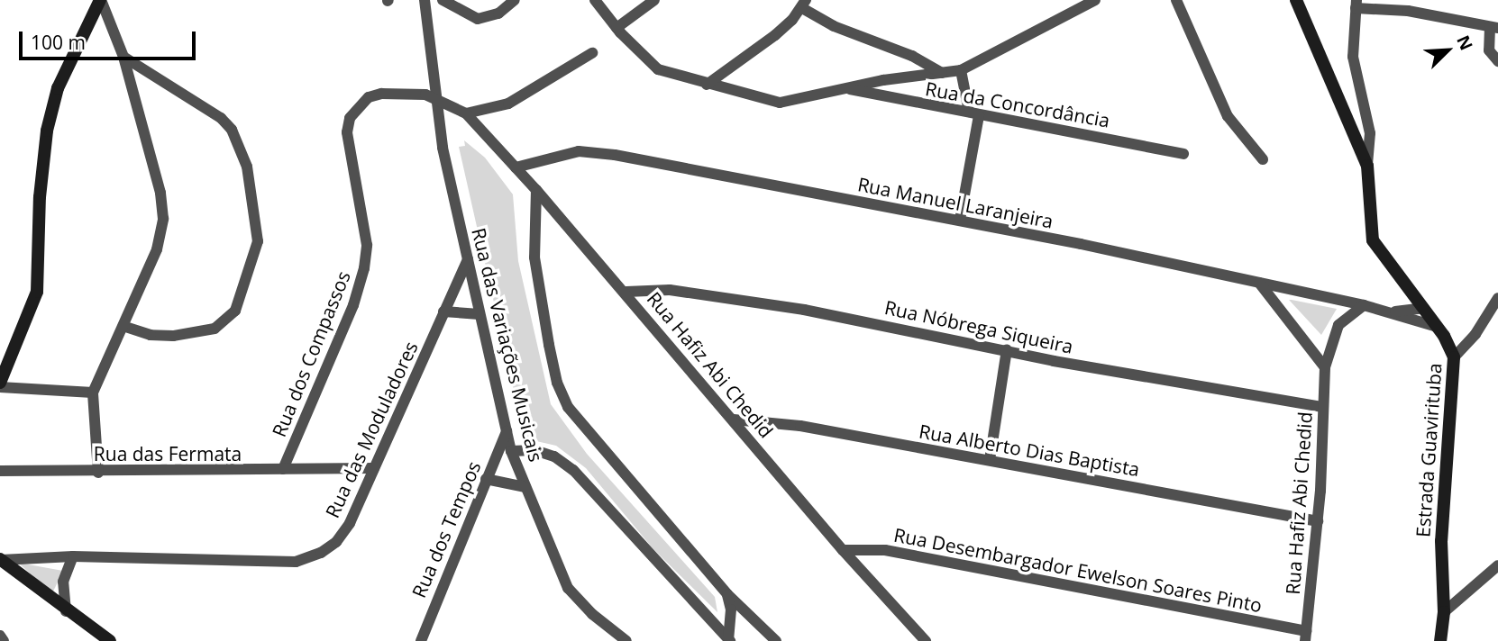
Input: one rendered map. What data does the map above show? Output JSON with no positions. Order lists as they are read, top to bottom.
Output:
{
  "streets": {
    "street": [
      "Rua da Concordância",
      "Rua Manuel Laranjeira",
      "Rua Nóbrega Siqueira",
      "Rua das Variações Musicais",
      "Rua dos Compassos",
      "Rua Hafiz Abi Chedid",
      "Rua das Moduladores",
      "Rua Alberto Dias Baptista",
      "Estrada Guavirituba",
      "Rua das Fermata",
      "Rua dos Tempos",
      "Rua Desembargador Ewelson Soares Pinto"
    ]
  },
  "crossings": [
    ["Rua Manuel Laranjeira", "Rua Hafiz Abi Chedid"],
    ["Rua Manuel Laranjeira", "Estrada Guavirituba"],
    ["Rua Nóbrega Siqueira", "Rua Hafiz Abi Chedid"],
    ["Rua das Variações Musicais", "Rua dos Compassos"],
    ["Rua das Variações Musicais", "Rua das Moduladores"],
    ["Rua das Variações Musicais", "Rua dos Tempos"],
    ["Rua dos Compassos", "Rua Hafiz Abi Chedid"],
    ["Rua dos Compassos", "Rua das Fermata"],
    ["Rua Hafiz Abi Chedid", "Rua Alberto Dias Baptista"],
    ["Rua Hafiz Abi Chedid", "Rua Desembargador Ewelson Soares Pinto"],
    ["Rua das Moduladores", "Rua das Fermata"]
  ],
  "scale_bar": "100 m",
  "north": "top right"
}
